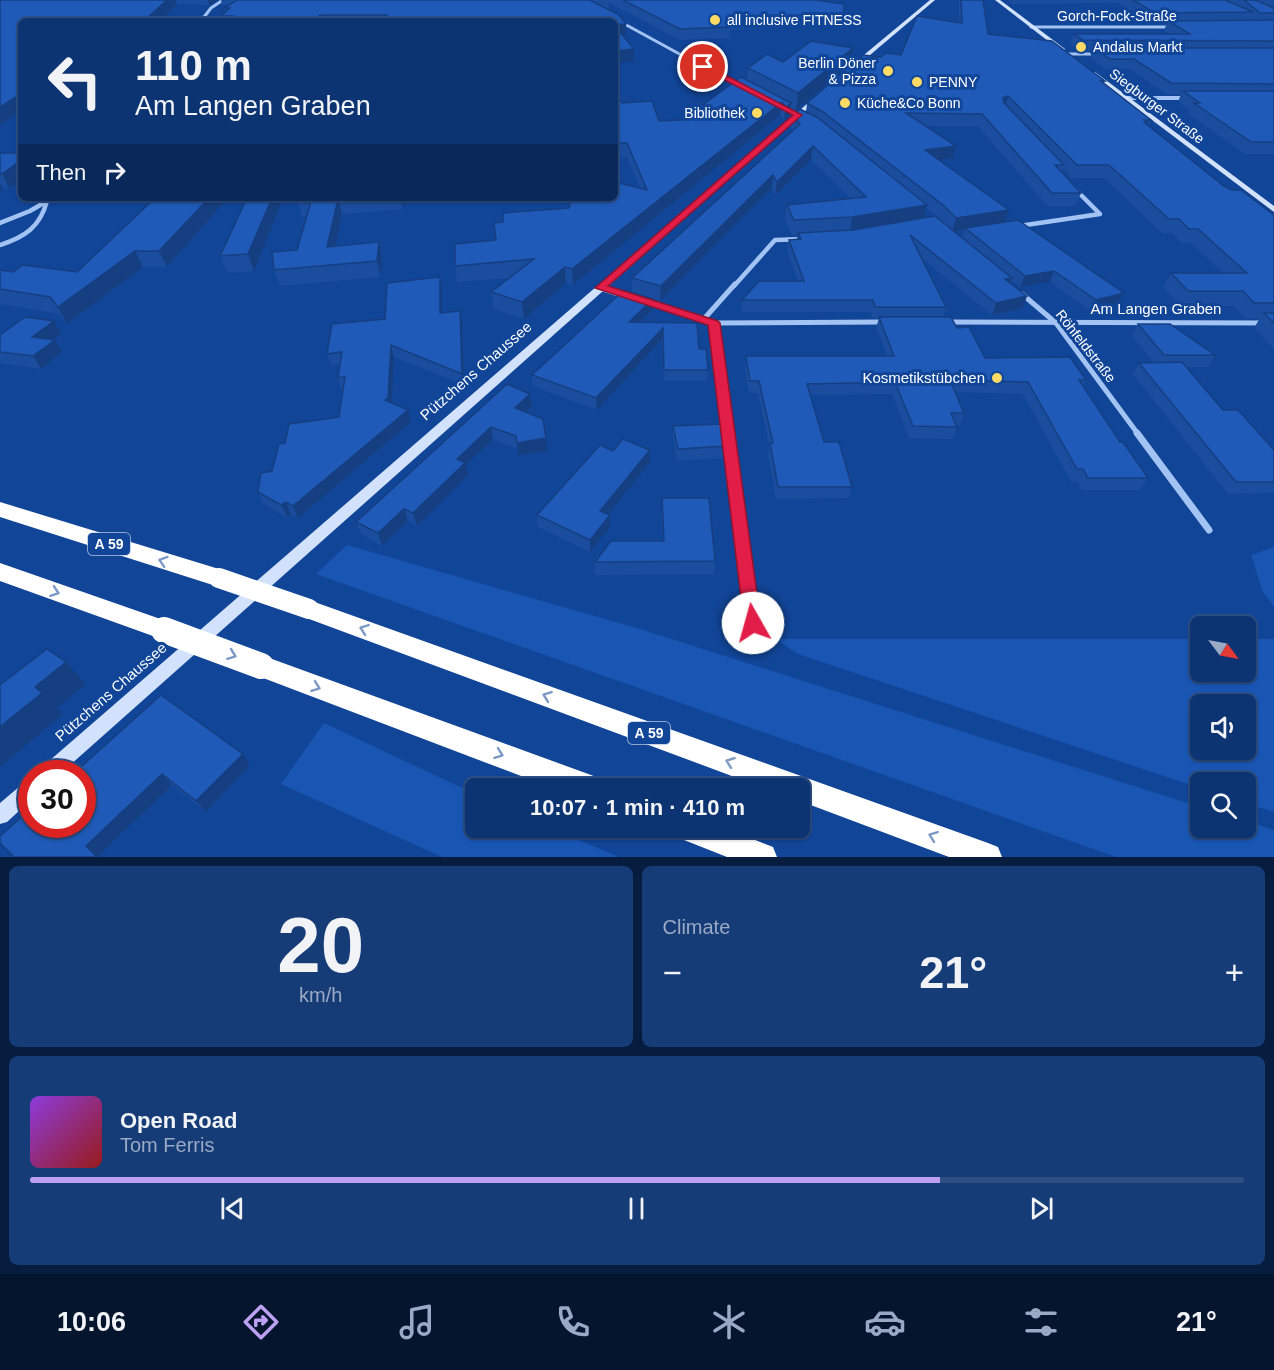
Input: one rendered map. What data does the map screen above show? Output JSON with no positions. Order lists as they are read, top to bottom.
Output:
{
  "streets": {
    "highway": ["A 59"],
    "street": [
      "Gorch-Fock-Straße",
      "Siegburger Straße",
      "Am Langen Graben",
      "Röhfeldstraße",
      "Pützchens Chaussee"
    ]
  },
  "crossings": [
    ["Gorch-Fock-Straße", "Siegburger Straße"],
    ["Am Langen Graben", "Röhfeldstraße"]
  ],
  "places": [
    "all inclusive FITNESS",
    "Andalus Markt",
    "Berlin Döner & Pizza",
    "PENNY",
    "Küche&Co Bonn",
    "Bibliothek",
    "Kosmetikstübchen"
  ],
  "north": "bottom right",
  "page": {
    "turn": ["110 m", "Am Langen Graben"],
    "then": "Then",
    "limit": "30",
    "trip": "10:07 · 1 min · 410 m",
    "tile": [
      ["20", "km/h"],
      "Climate"
    ],
    "heat": ["−", "21°", "+"],
    "song": ["Open Road", "Tom Ferris"],
    "tabs": ["10:06", "21°"]
  }
}
